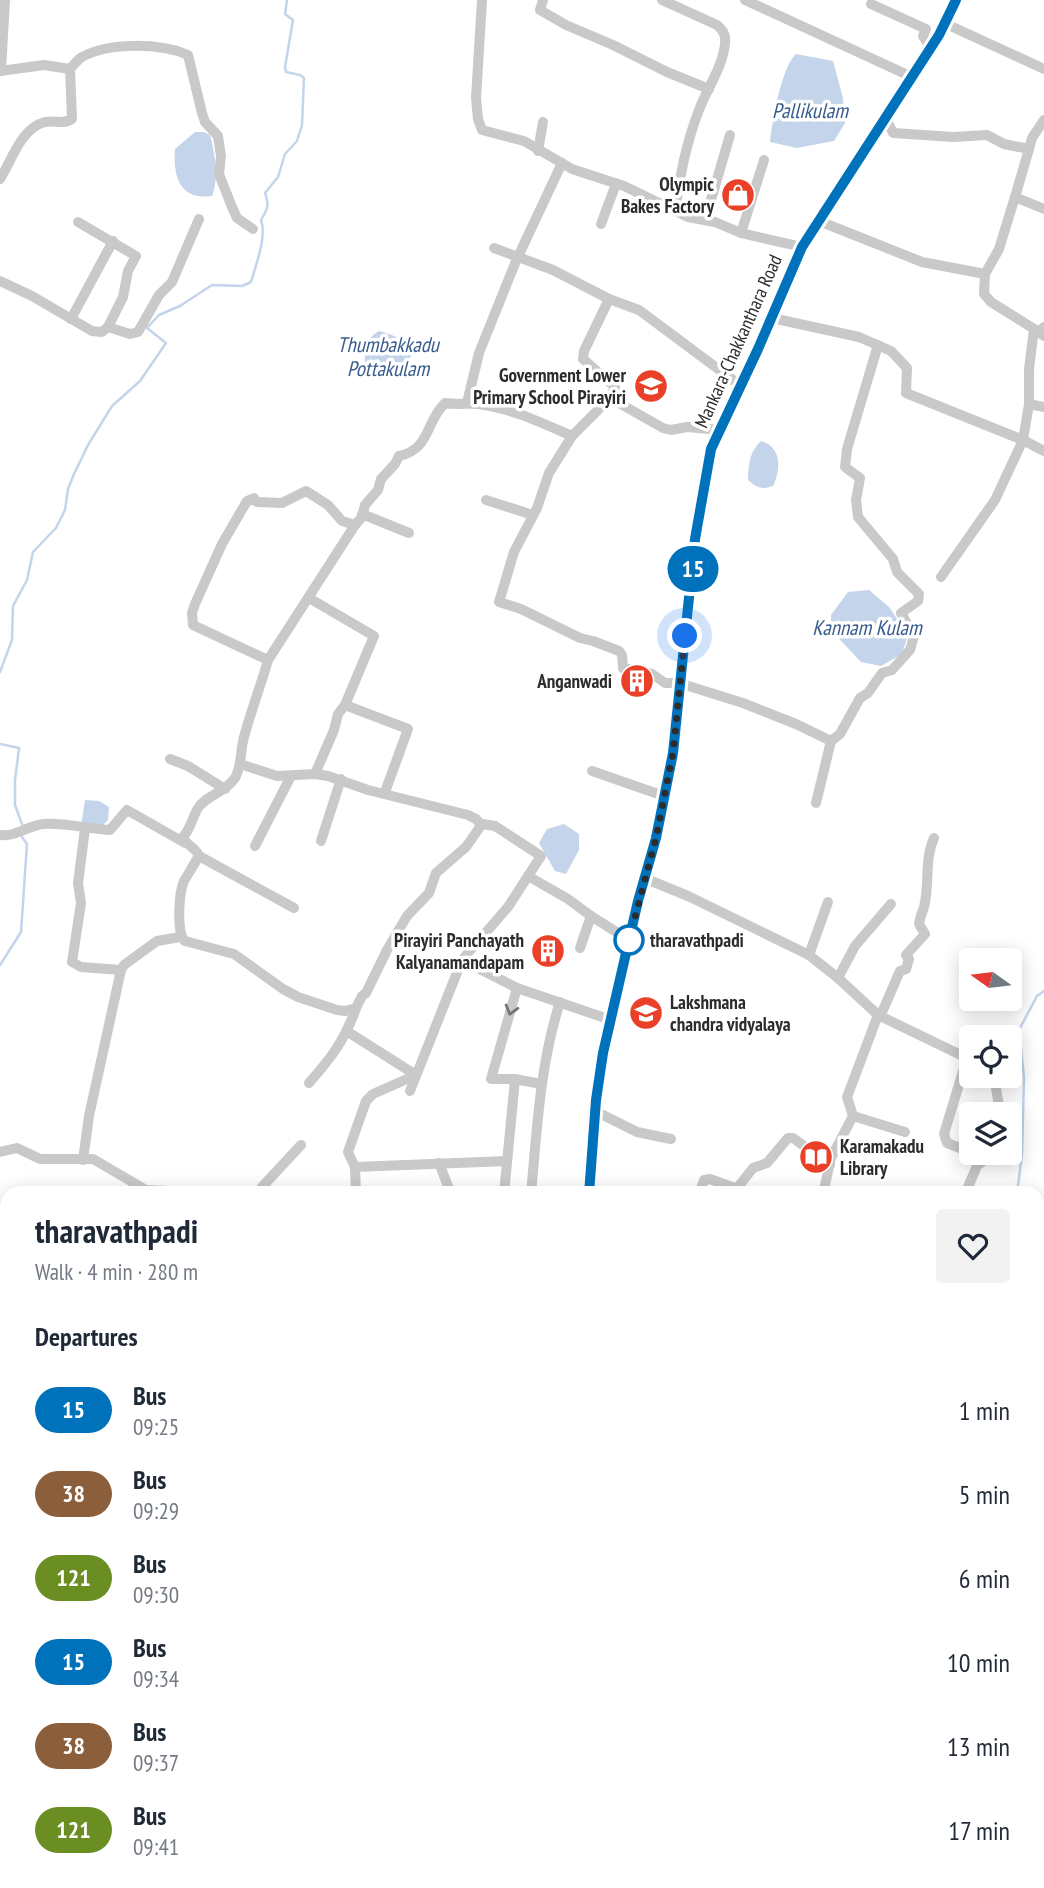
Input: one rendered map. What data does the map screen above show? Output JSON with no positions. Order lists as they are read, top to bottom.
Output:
{
  "streets": {
    "main road": ["Mankara-Chakkanthara Road"]
  },
  "water": ["Pallikulam", "Thumbakkadu Pottakulam", "Kannam Kulam"],
  "places": {
    "shop": ["Olympic Bakes Factory"],
    "school or university": ["Government Lower Primary School Pirayiri", "Lakshmana chandra vidyalaya"],
    "building": ["Anganwadi", "Pirayiri Panchayath Kalyanamandapam"],
    "other": ["tharavathpadi"],
    "library": ["Karamakadu Library"]
  },
  "lines": ["bus line 15"],
  "north": "left",
  "page": {
    "on_map": "15",
    "heading": [
      ["tharavathpadi", "Walk · 4 min · 280 m"],
      "Departures"
    ],
    "list": [
      {
        "mark": "15",
        "name": "Bus",
        "note": "09:25",
        "value": "1 min"
      },
      {
        "mark": "38",
        "name": "Bus",
        "note": "09:29",
        "value": "5 min"
      },
      {
        "mark": "121",
        "name": "Bus",
        "note": "09:30",
        "value": "6 min"
      },
      {
        "mark": "15",
        "name": "Bus",
        "note": "09:34",
        "value": "10 min"
      },
      {
        "mark": "38",
        "name": "Bus",
        "note": "09:37",
        "value": "13 min"
      },
      {
        "mark": "121",
        "name": "Bus",
        "note": "09:41",
        "value": "17 min"
      }
    ]
  }
}
